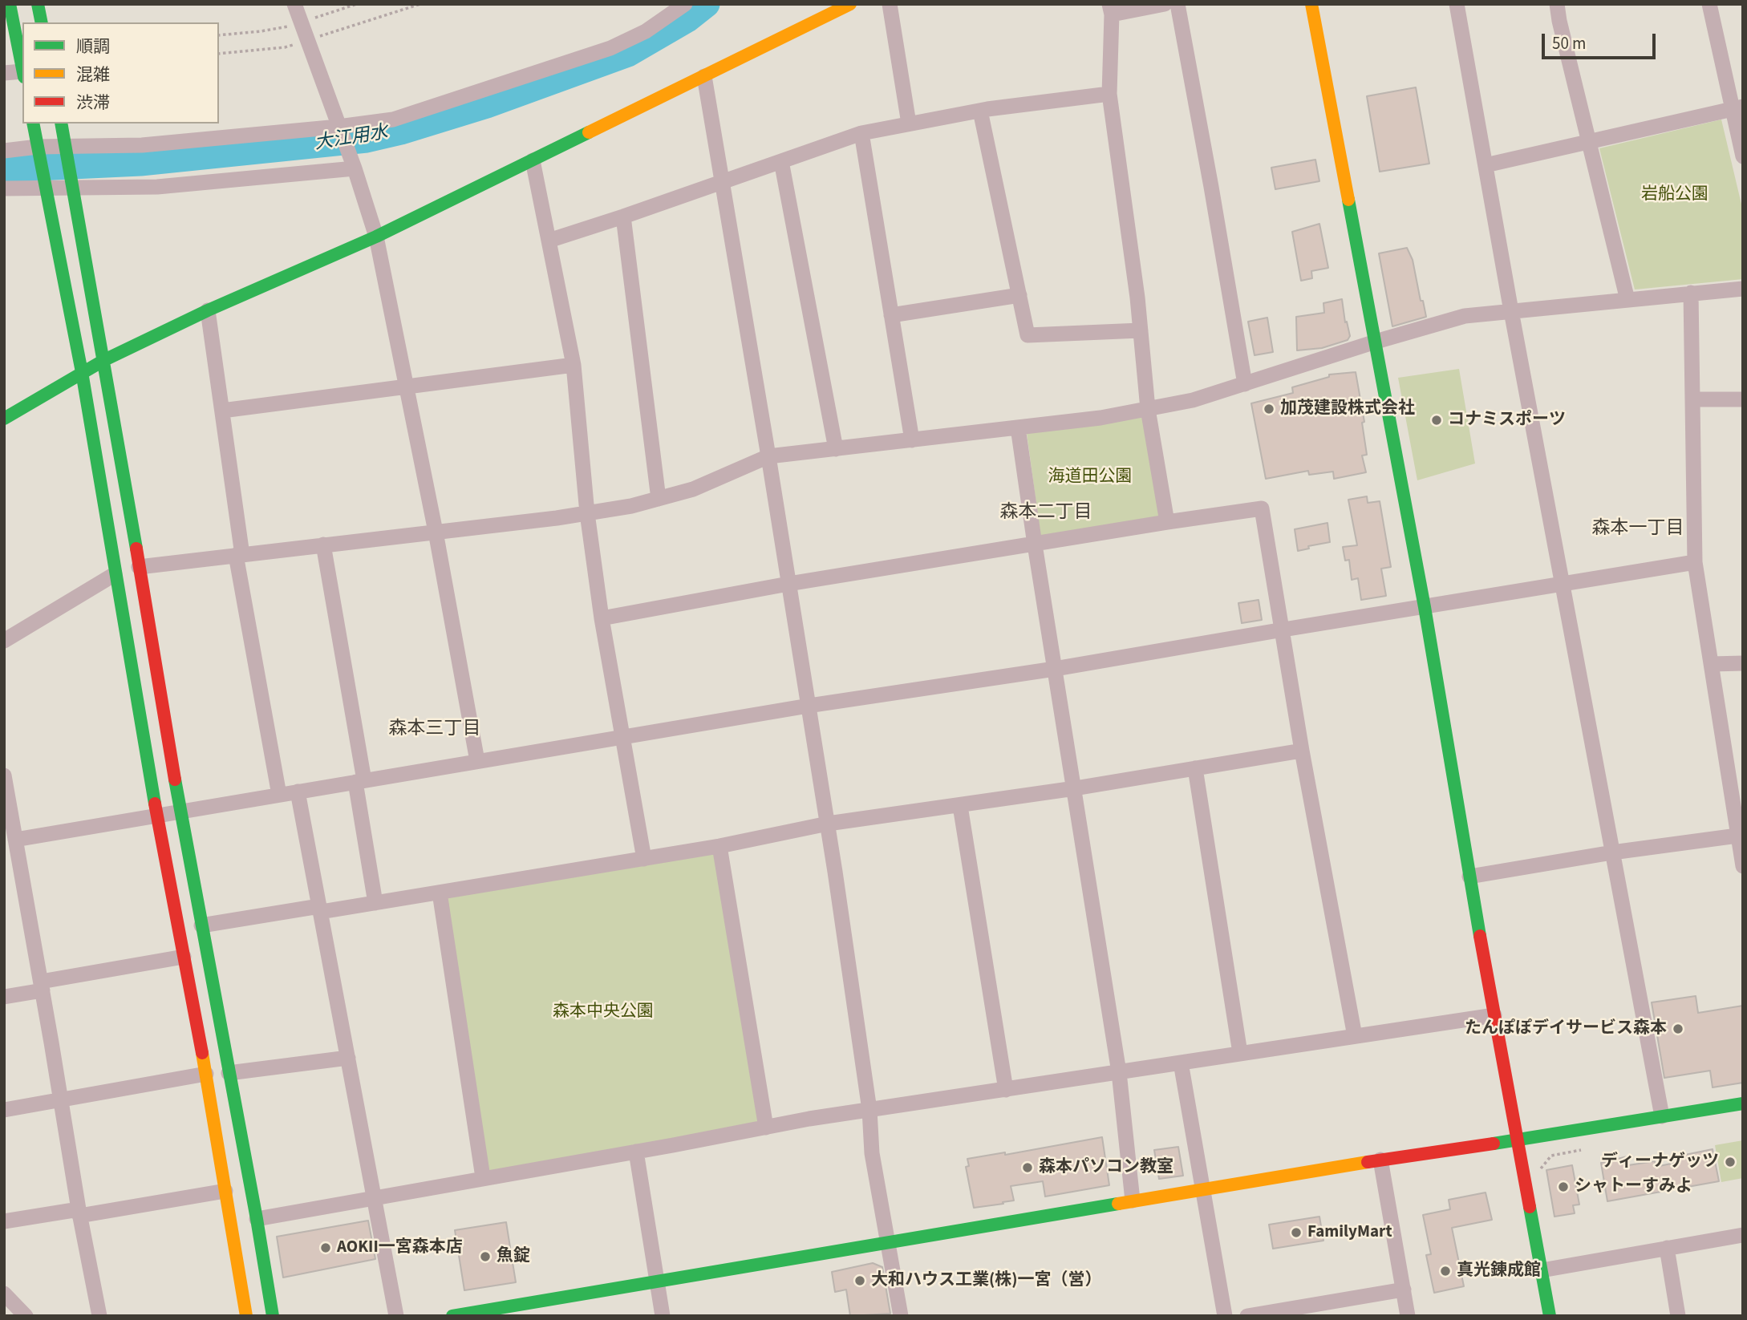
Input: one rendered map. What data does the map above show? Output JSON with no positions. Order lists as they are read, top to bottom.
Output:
{
  "districts": ["森本二丁目", "森本一丁目", "森本三丁目"],
  "water": ["大江用水"],
  "parks": ["岩船公園", "海道田公園", "森本中央公園"],
  "places": [
    "加茂建設株式会社",
    "コナミスポーツ",
    "たんぽぽデイサービス森本",
    "ディーナゲッツ",
    "森本パソコン教室",
    "シャトーすみよ",
    "FamilyMart",
    "AOKII一宮森本店",
    "魚錠",
    "真光錬成館",
    "大和ハウス工業(株)一宮（営）"
  ],
  "legend": ["順調", "混雑", "渋滞"],
  "scale_bar": "50 m"
}
